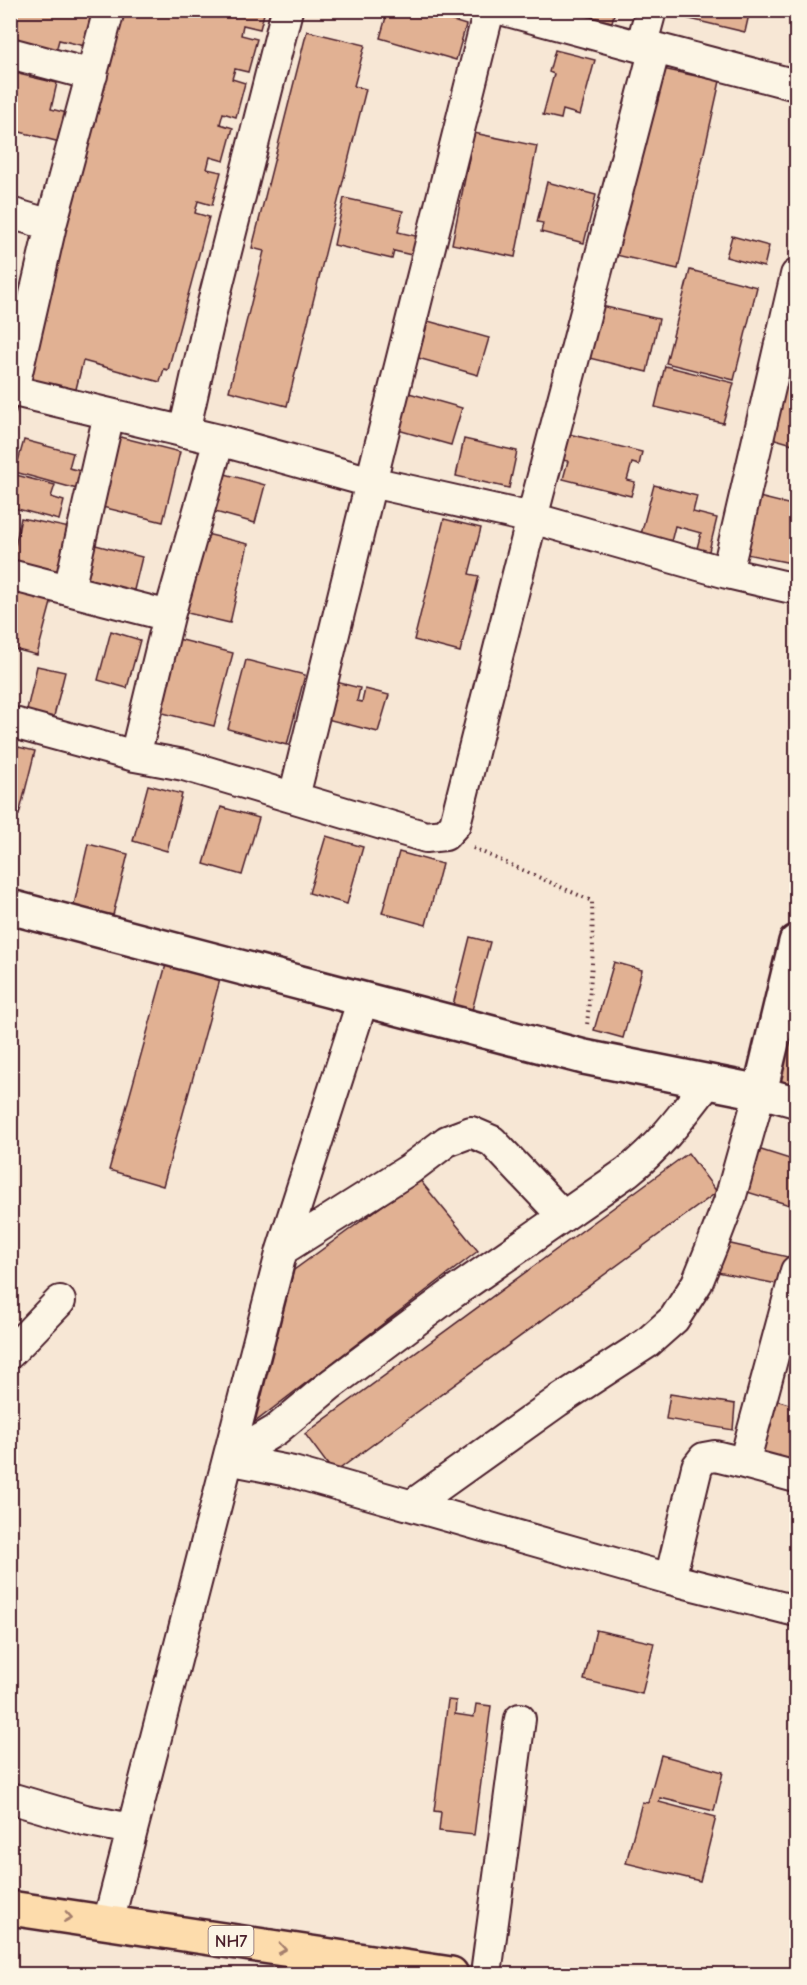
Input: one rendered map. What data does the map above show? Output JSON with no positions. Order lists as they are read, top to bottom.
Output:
{
  "streets": {
    "highway": ["NH7"]
  }
}
